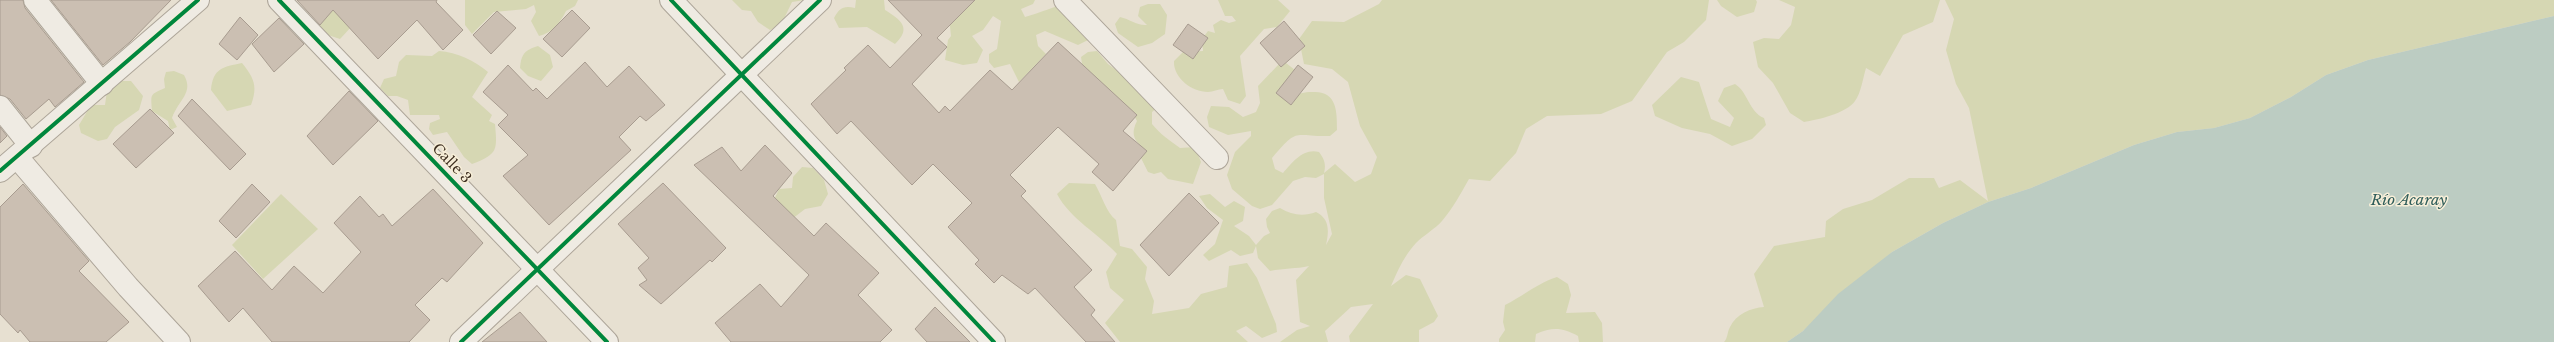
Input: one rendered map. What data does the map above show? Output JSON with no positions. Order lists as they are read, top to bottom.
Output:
{
  "streets": {
    "street": ["Calle 3"]
  },
  "water": ["Río Acaray"]
}
